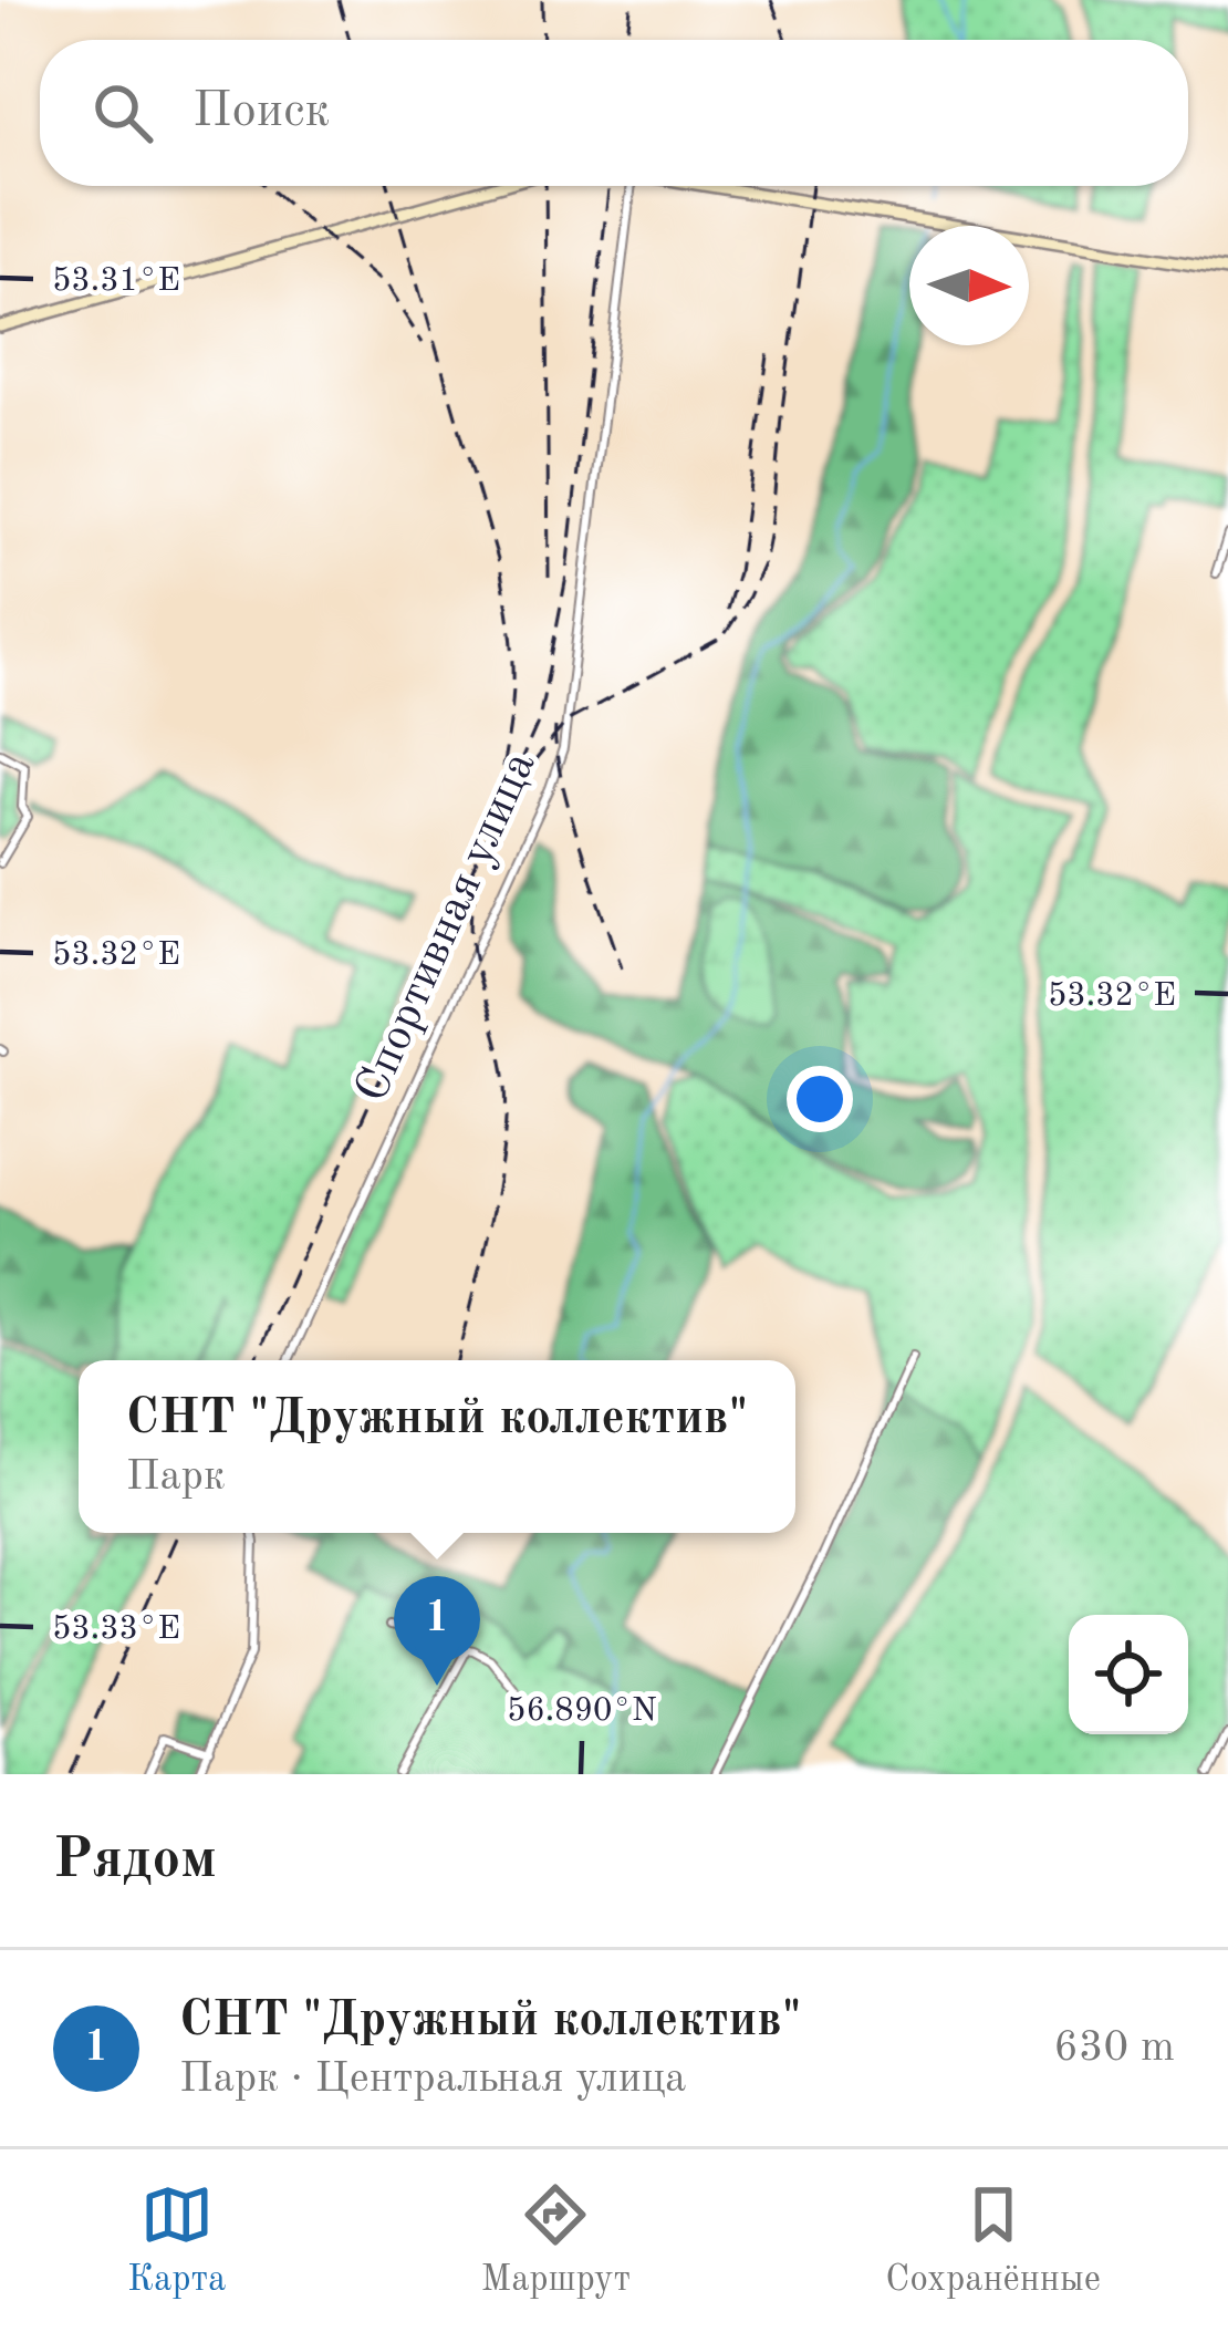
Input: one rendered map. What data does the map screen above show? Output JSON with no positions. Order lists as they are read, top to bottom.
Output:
{
  "streets": {
    "street": ["Спортивная улица"]
  },
  "north": "right",
  "page": {
    "search": "Поиск",
    "popup": ["СНТ \"Дружный коллектив\"", "Парк"],
    "pins": "1",
    "heading": "Рядом",
    "list": [
      {
        "mark": "1",
        "name": "СНТ \"Дружный коллектив\"",
        "note": "Парк · Центральная улица",
        "value": "630 m"
      }
    ],
    "nav": ["Карта", "Маршрут", "Сохранённые"]
  },
  "coordinates": [
    "53.31°E",
    "53.32°E",
    "53.33°E",
    "56.890°N"
  ]
}
